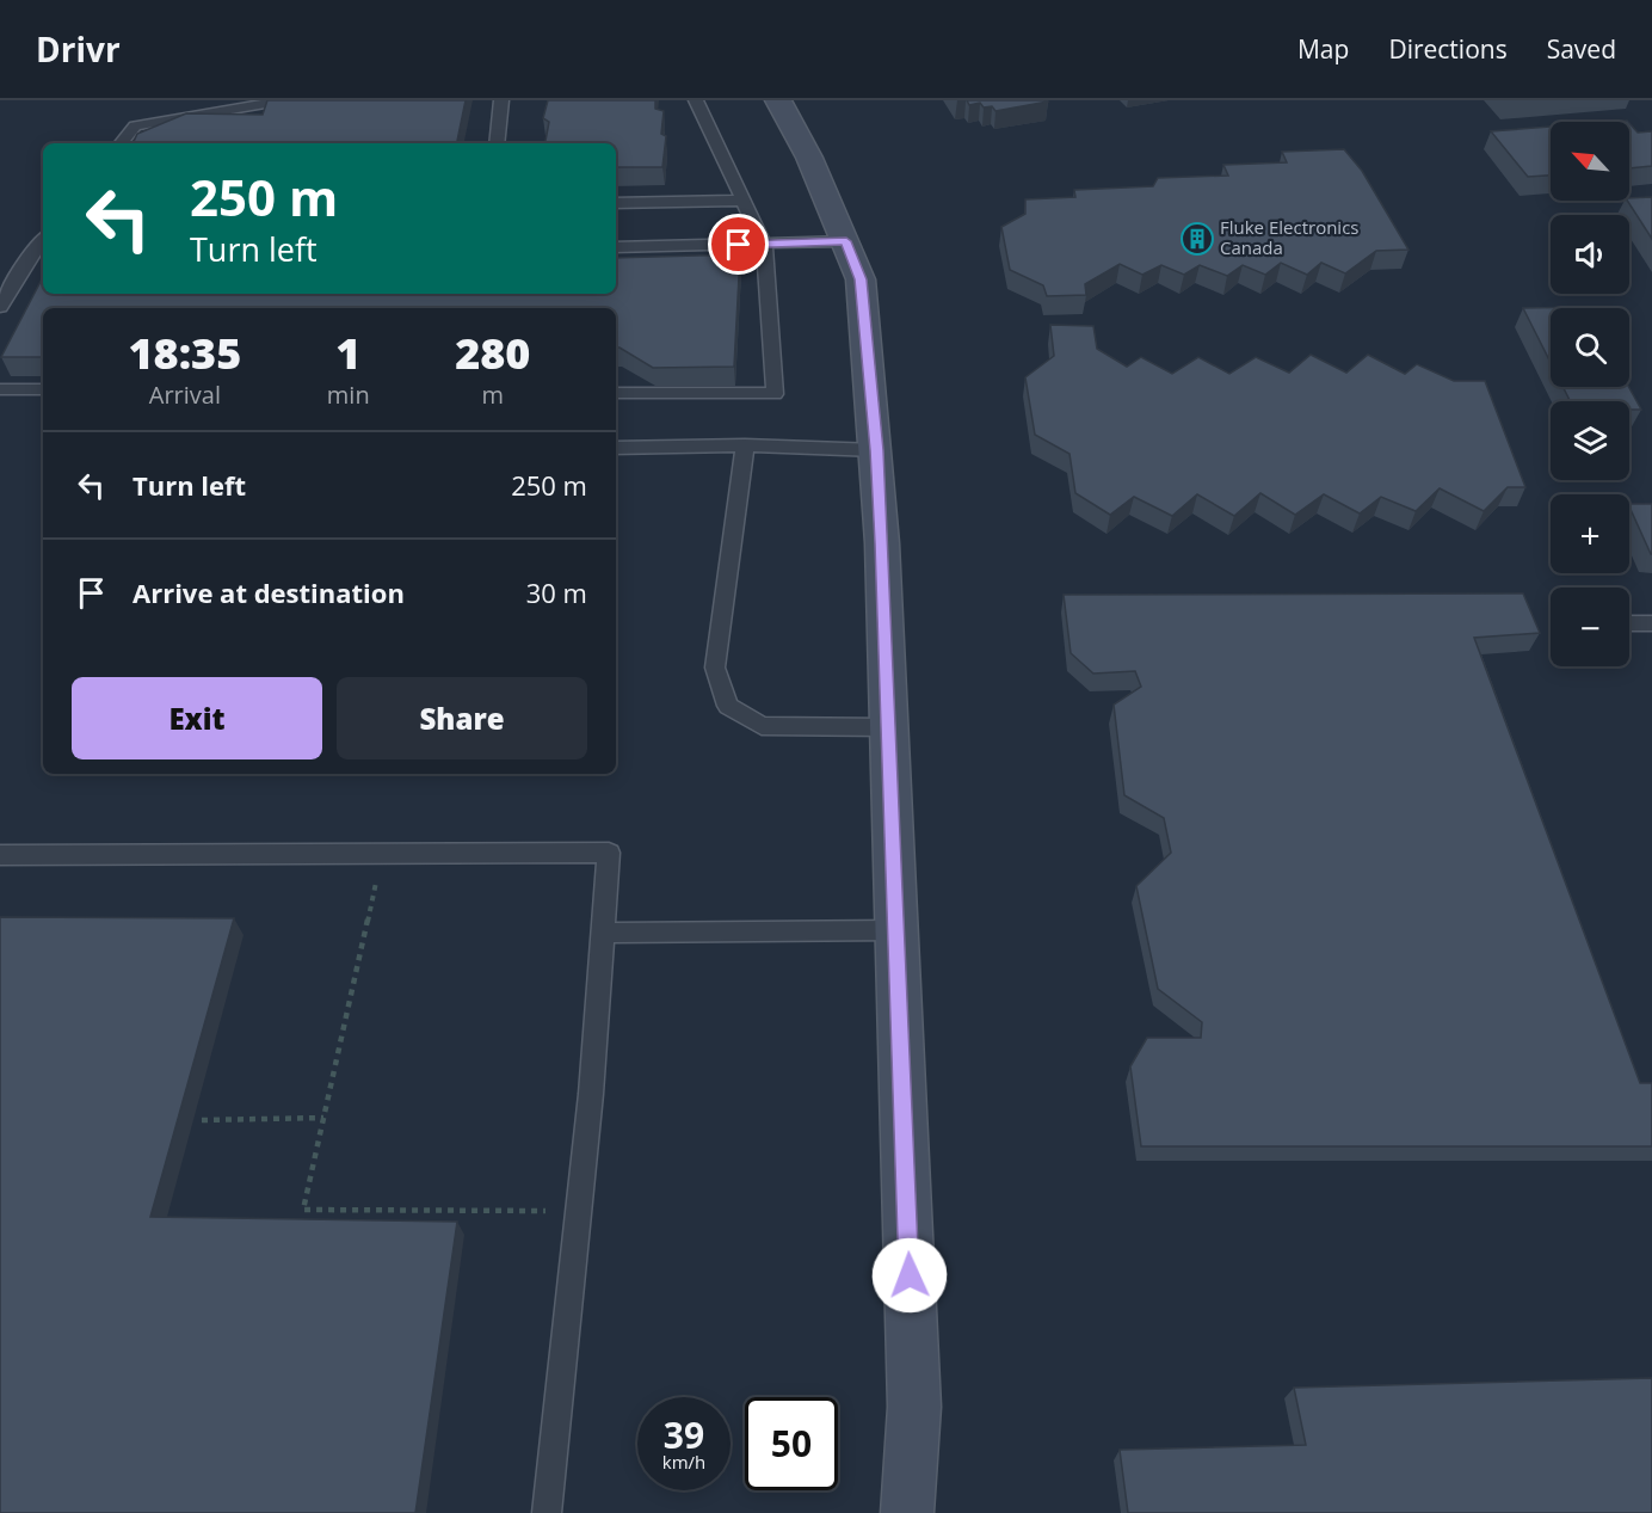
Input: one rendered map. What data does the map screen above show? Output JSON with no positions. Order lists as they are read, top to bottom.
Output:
{
  "places": {
    "building": ["Fluke Electronics Canada"]
  },
  "north": "top left",
  "page": {
    "header": "Drivr",
    "nav": ["Map", "Directions", "Saved"],
    "map_buttons": ["+", "−"],
    "turn": ["250 m", "Turn left"],
    "eta": [
      "18:35",
      "Arrival",
      "1",
      "min",
      "280",
      "m"
    ],
    "list": [
      {
        "name": "Turn left",
        "value": "250 m"
      },
      {
        "name": "Arrive at destination",
        "value": "30 m"
      }
    ],
    "buttons": ["Exit", "Share"],
    "speed": "39 km/h",
    "limit": "50"
  }
}
